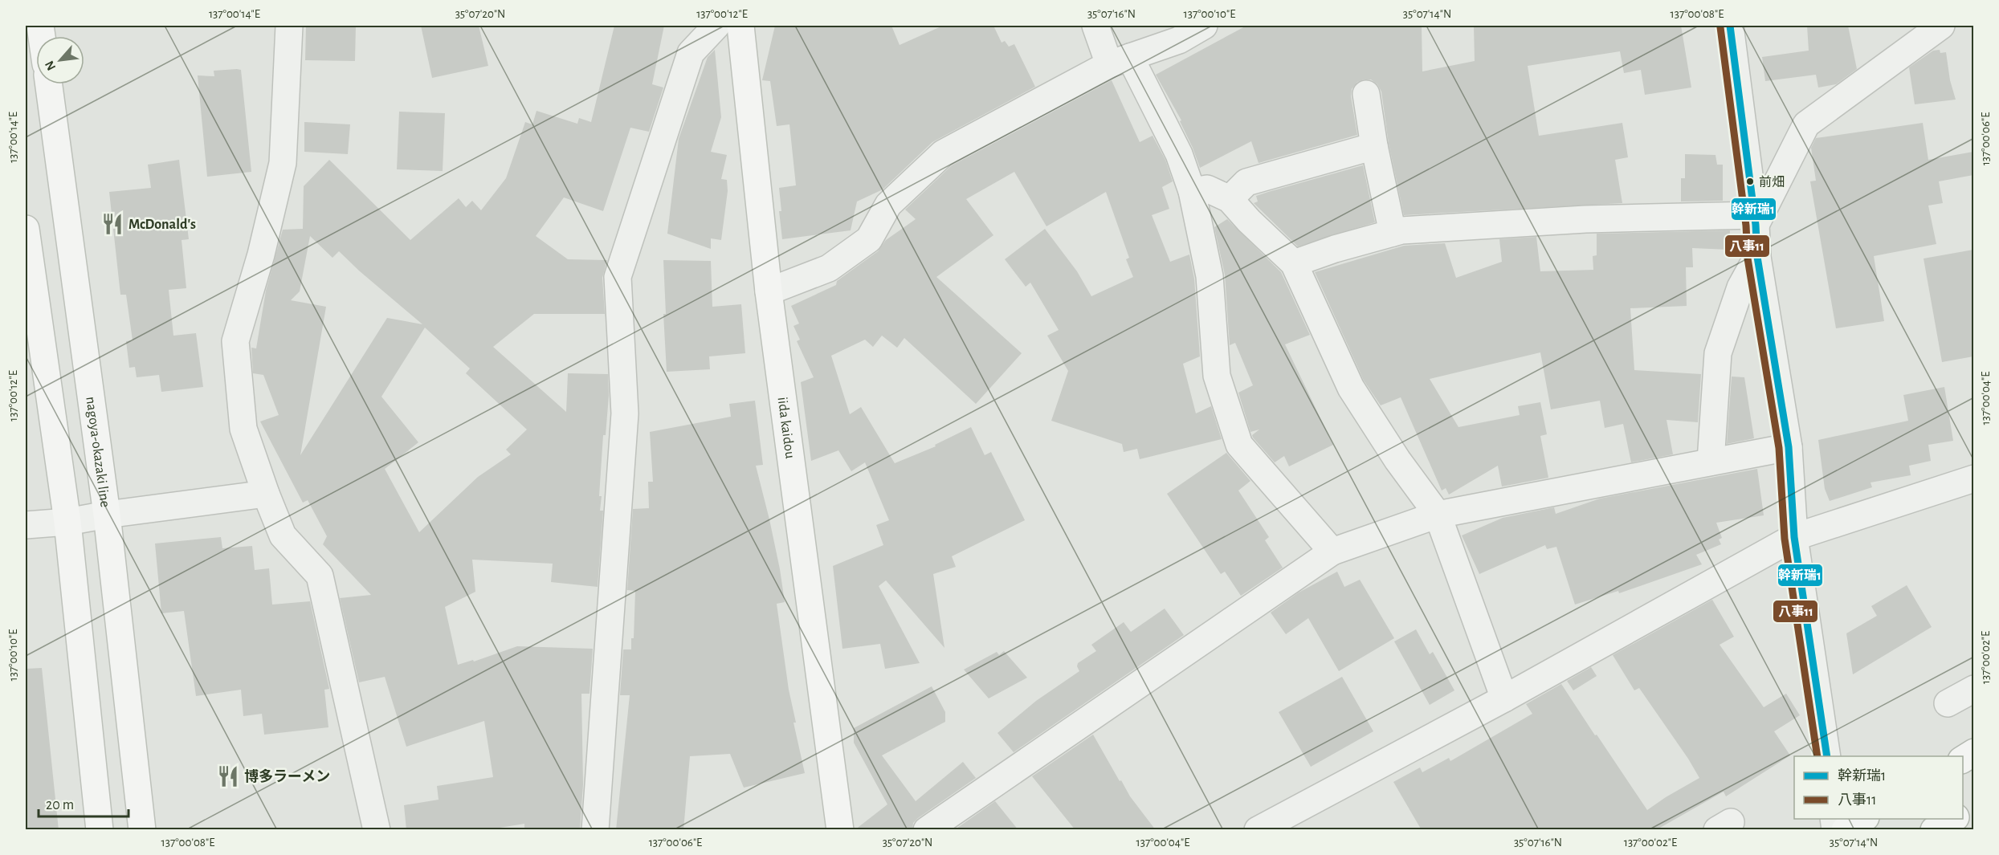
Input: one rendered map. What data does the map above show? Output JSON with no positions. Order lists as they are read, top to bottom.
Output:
{
  "streets": {
    "main road": ["iida kaidou", "nagoya-okazaki line"]
  },
  "places": {
    "other": ["前畑"],
    "restaurant": ["McDonald's", "博多ラーメン"]
  },
  "lines": ["transit line 幹新瑞1", "transit line 八事11"],
  "legend": ["幹新瑞1", "八事11"],
  "scale_bar": "20 m",
  "north": "bottom left",
  "coordinates": [
    "137°00'14\"E",
    "35°07'20\"N",
    "137°00'12\"E",
    "35°07'16\"N",
    "137°00'10\"E",
    "35°07'14\"N",
    "137°00'08\"E",
    "137°00'06\"E",
    "137°00'04\"E",
    "137°00'02\"E"
  ]
}
